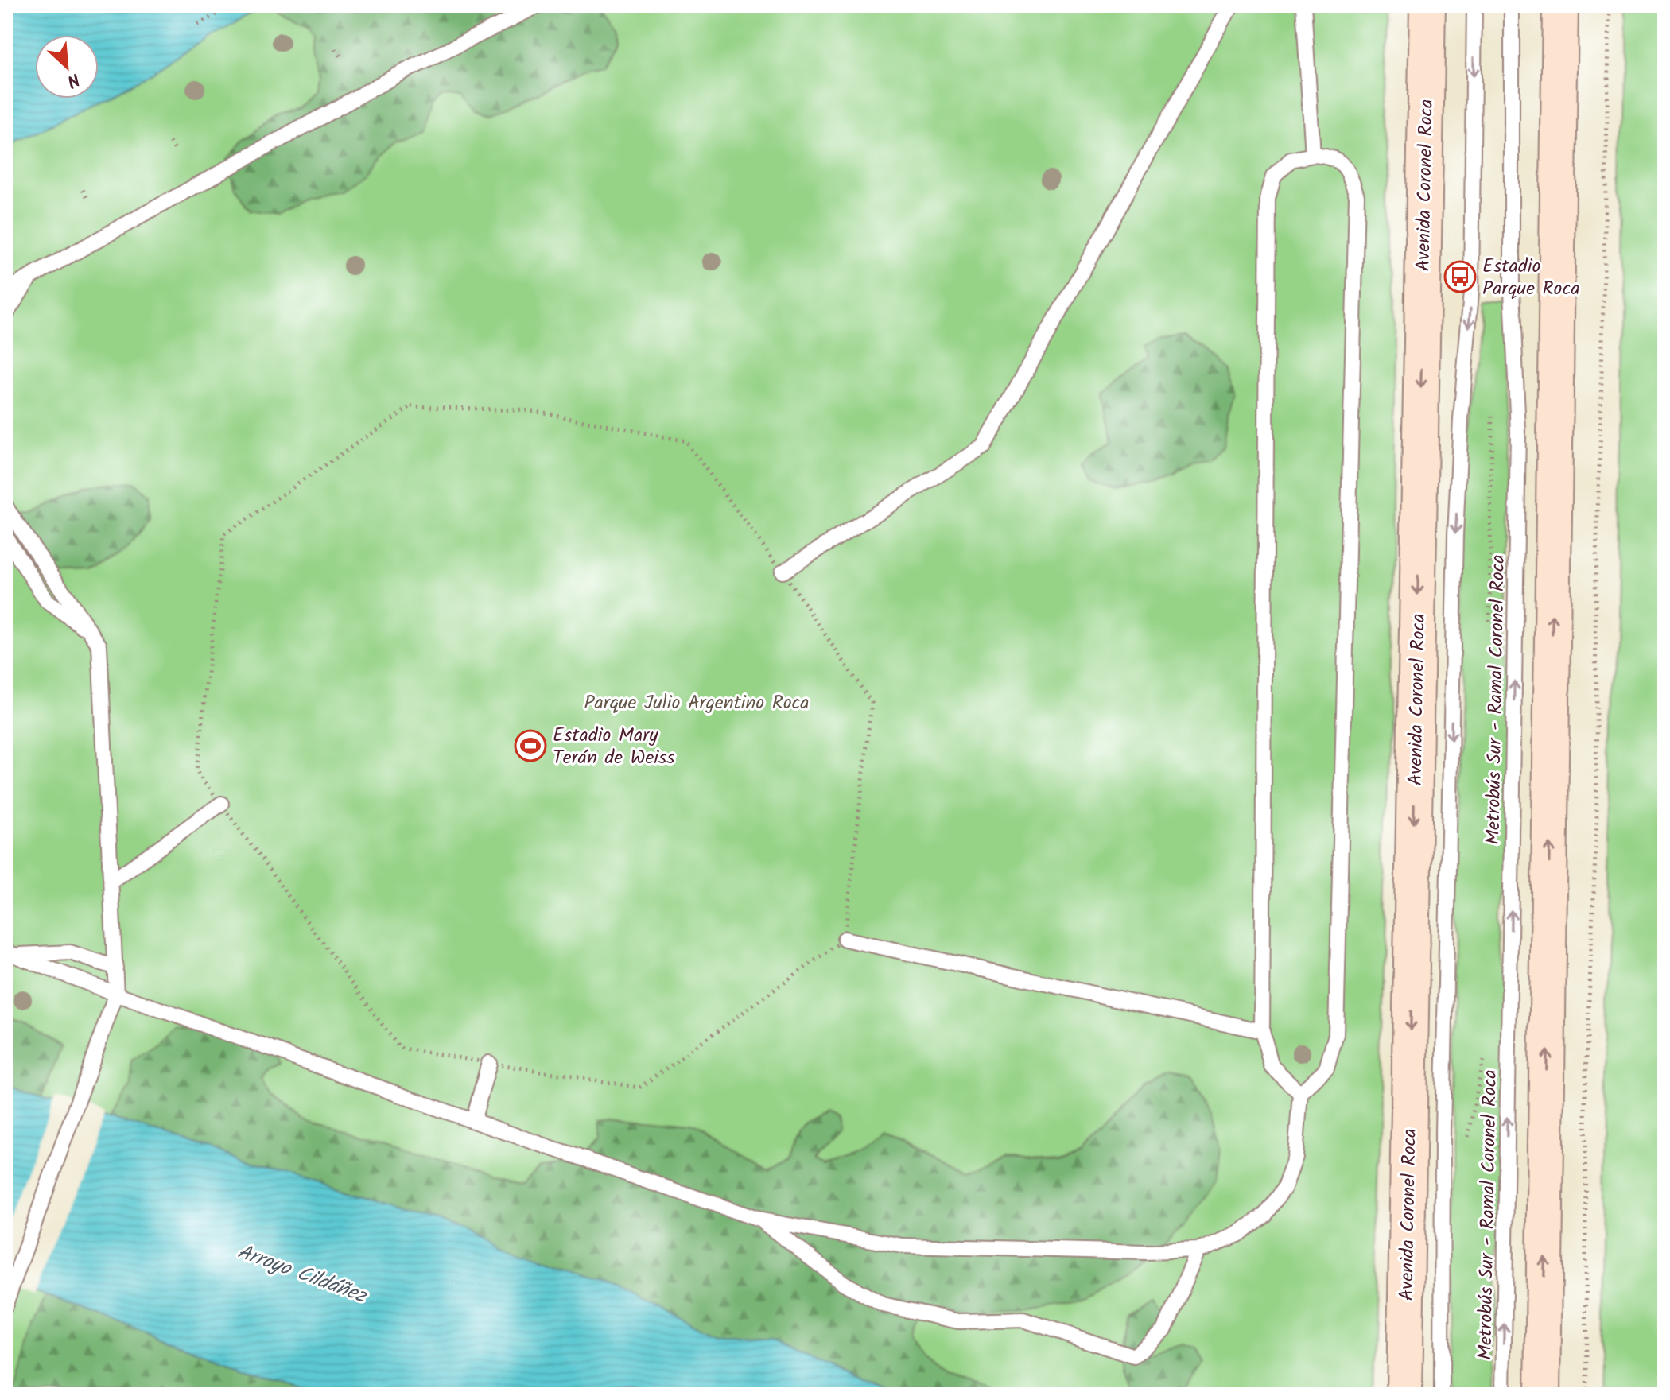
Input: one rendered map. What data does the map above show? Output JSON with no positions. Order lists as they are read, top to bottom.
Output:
{
  "streets": {
    "main road": ["Avenida Coronel Roca"],
    "lane": ["Metrobús Sur - Ramal Coronel Roca"]
  },
  "water": ["Arroyo Cildáñez"],
  "parks": ["Parque Julio Argentino Roca"],
  "places": {
    "bus stop": ["Estadio Parque Roca"],
    "sports": ["Estadio Mary Terán de Weiss"]
  },
  "north": "bottom right"
}
